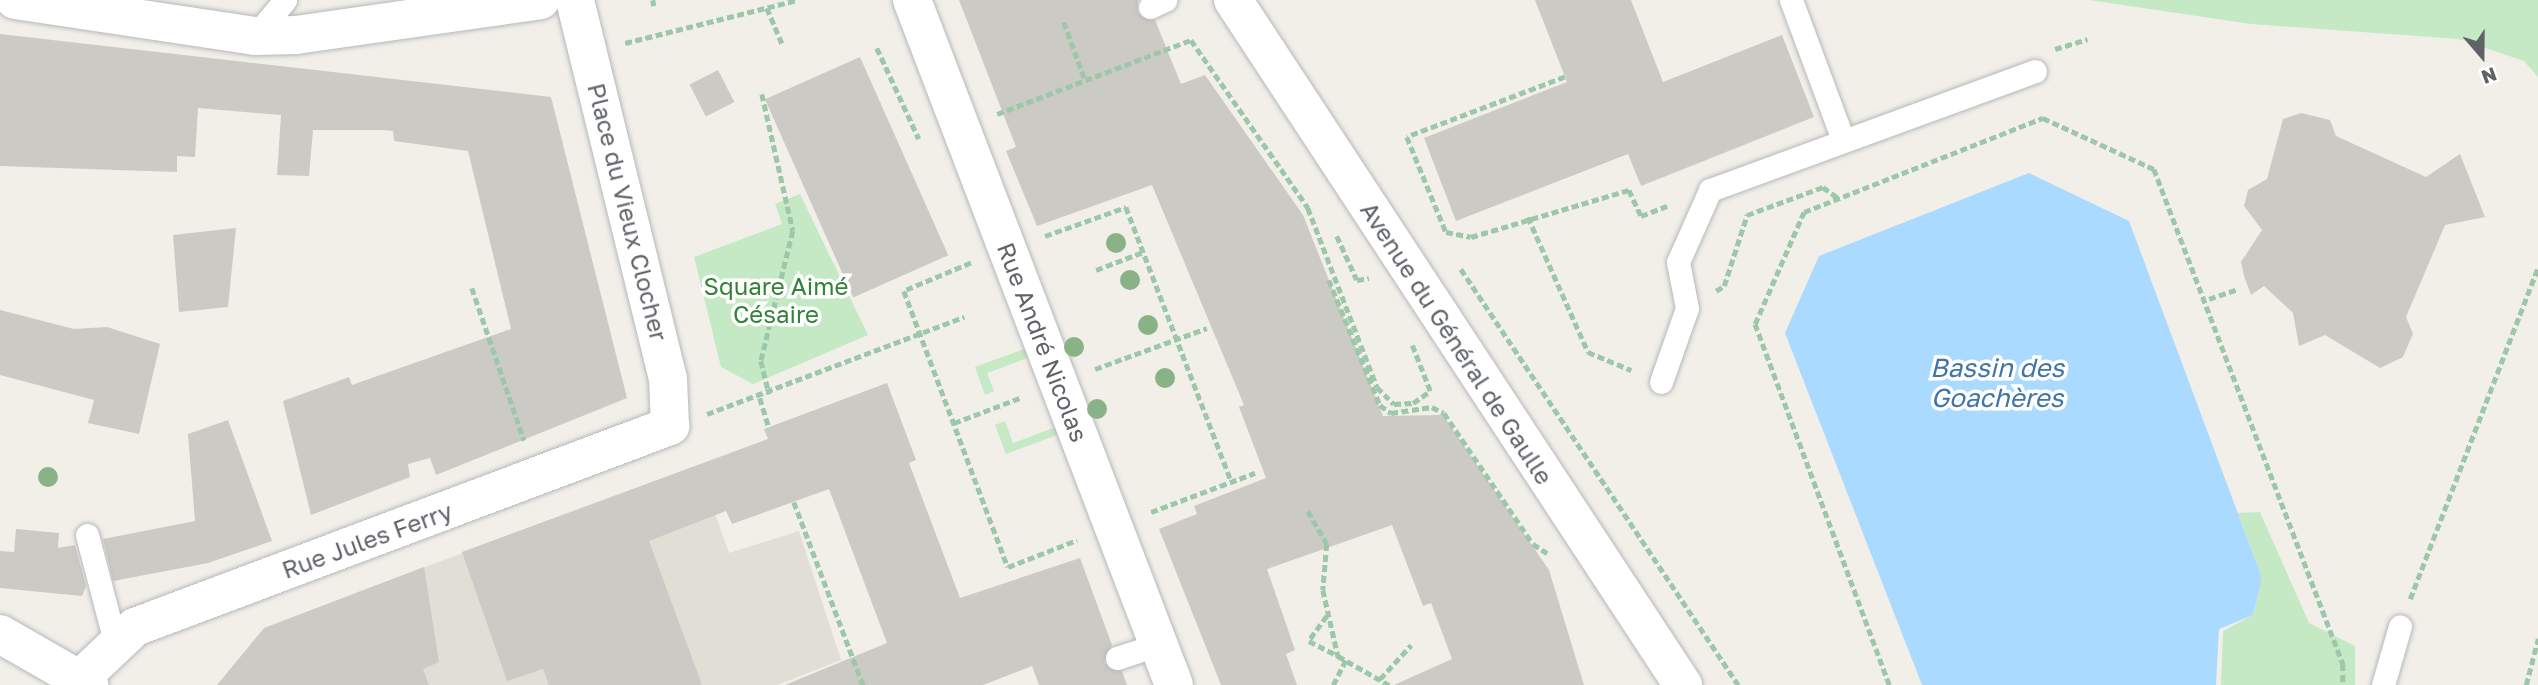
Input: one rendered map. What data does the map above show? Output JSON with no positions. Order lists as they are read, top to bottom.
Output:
{
  "streets": {
    "street": [
      "Place du Vieux Clocher",
      "Rue André Nicolas",
      "Avenue du Général de Gaulle",
      "Rue Jules Ferry"
    ]
  },
  "crossings": [
    ["Place du Vieux Clocher", "Rue Jules Ferry"]
  ],
  "water": ["Bassin des Goachères"],
  "parks": ["Square Aimé Césaire"],
  "north": "bottom"
}
